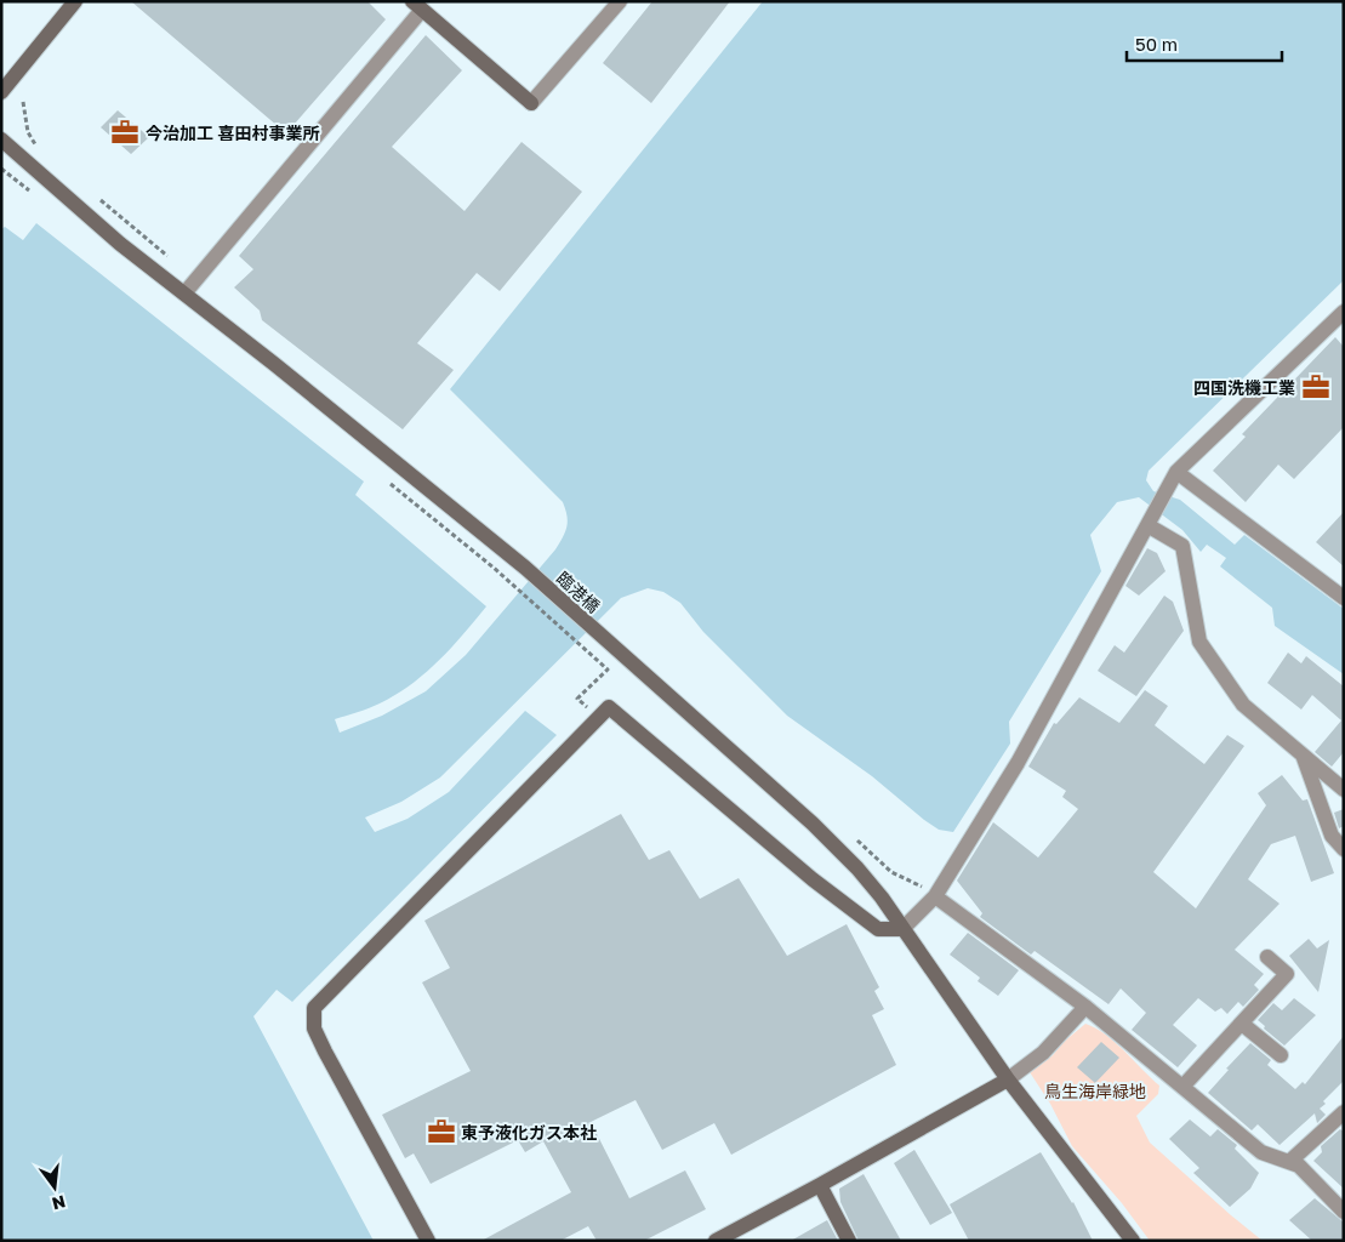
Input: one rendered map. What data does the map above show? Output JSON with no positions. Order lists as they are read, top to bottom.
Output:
{
  "streets": {
    "street": ["臨港橋"]
  },
  "parks": ["鳥生海岸緑地"],
  "places": {
    "office": ["今治加工 喜田村事業所", "四国洗機工業", "東予液化ガス本社"]
  },
  "scale_bar": "50 m",
  "north": "bottom"
}
